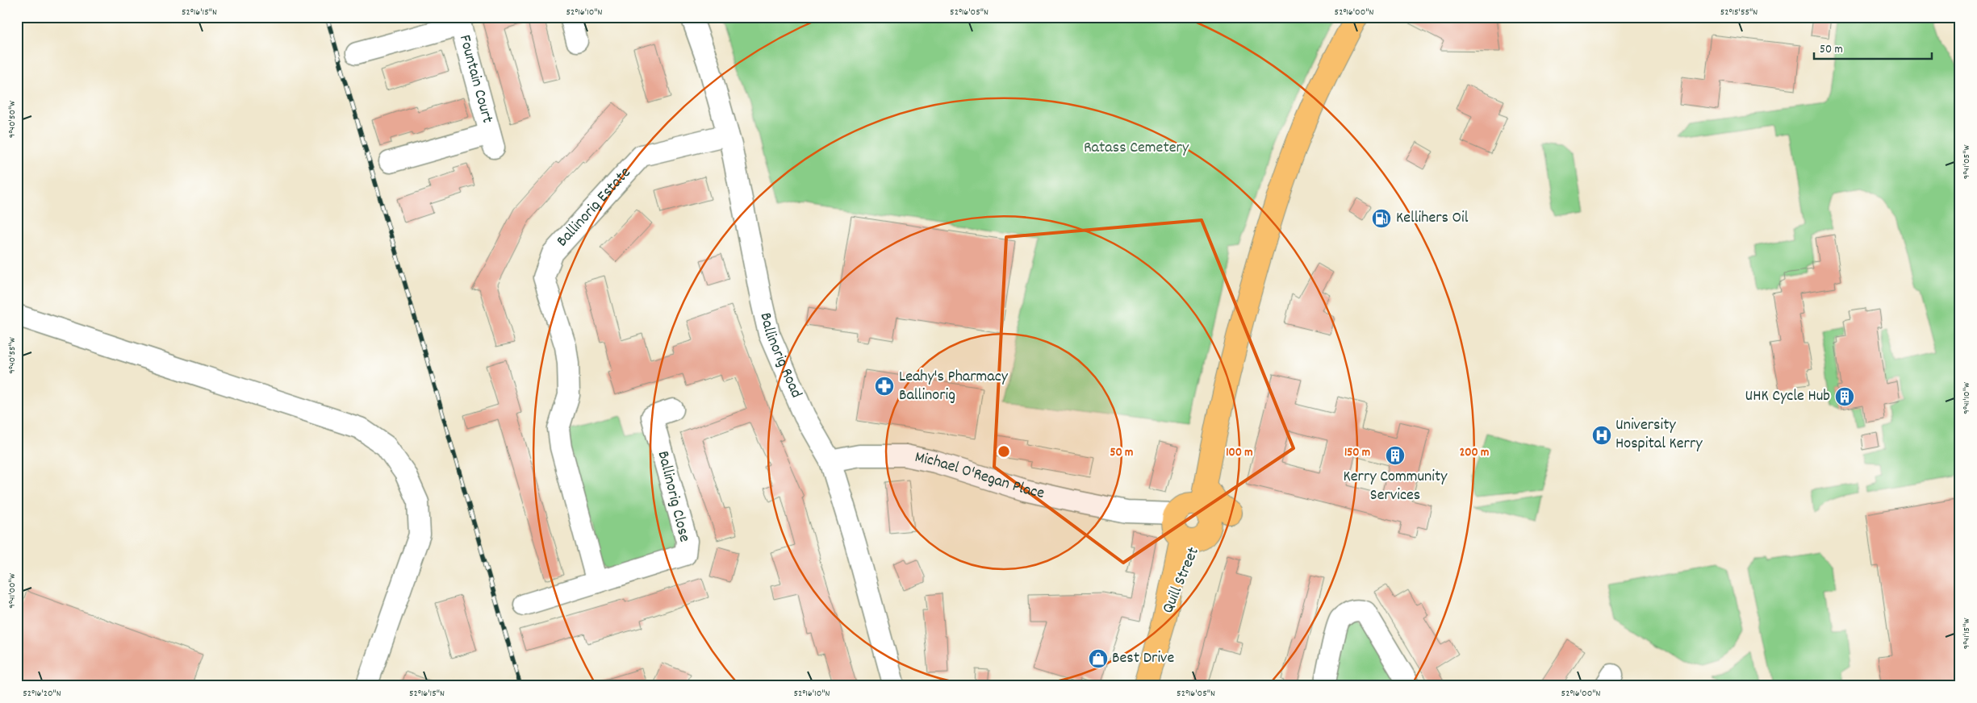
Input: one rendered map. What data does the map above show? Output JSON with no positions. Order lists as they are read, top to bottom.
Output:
{
  "streets": {
    "main road": ["Quill Street"],
    "street": [
      "Fountain Court",
      "Ballinorig Estate",
      "Ballinorig Road",
      "Michael O'Regan Place",
      "Ballinorig Close"
    ]
  },
  "crossings": [
    ["Ballinorig Estate", "Ballinorig Road"],
    ["Ballinorig Estate", "Ballinorig Close"],
    ["Ballinorig Road", "Michael O'Regan Place"],
    ["Michael O'Regan Place", "Quill Street"]
  ],
  "parks": ["Ratass Cemetery"],
  "places": {
    "fuel station": ["Kellihers Oil"],
    "pharmacy": ["Leahy's Pharmacy Ballinorig"],
    "building": ["UHK Cycle Hub", "Kerry Community Services"],
    "hospital": ["University Hospital Kerry"],
    "shop": ["Best Drive"]
  },
  "scale_bar": "50 m",
  "coordinates": [
    "52°16'15\"N",
    "52°16'10\"N",
    "52°16'05\"N",
    "52°16'00\"N",
    "52°15'55\"N",
    "9°40'50\"W",
    "9°41'05\"W",
    "9°40'55\"W",
    "9°41'10\"W",
    "9°41'00\"W",
    "9°41'15\"W",
    "52°16'20\"N"
  ],
  "rings": [
    "50 m",
    "100 m",
    "150 m",
    "200 m"
  ]
}
